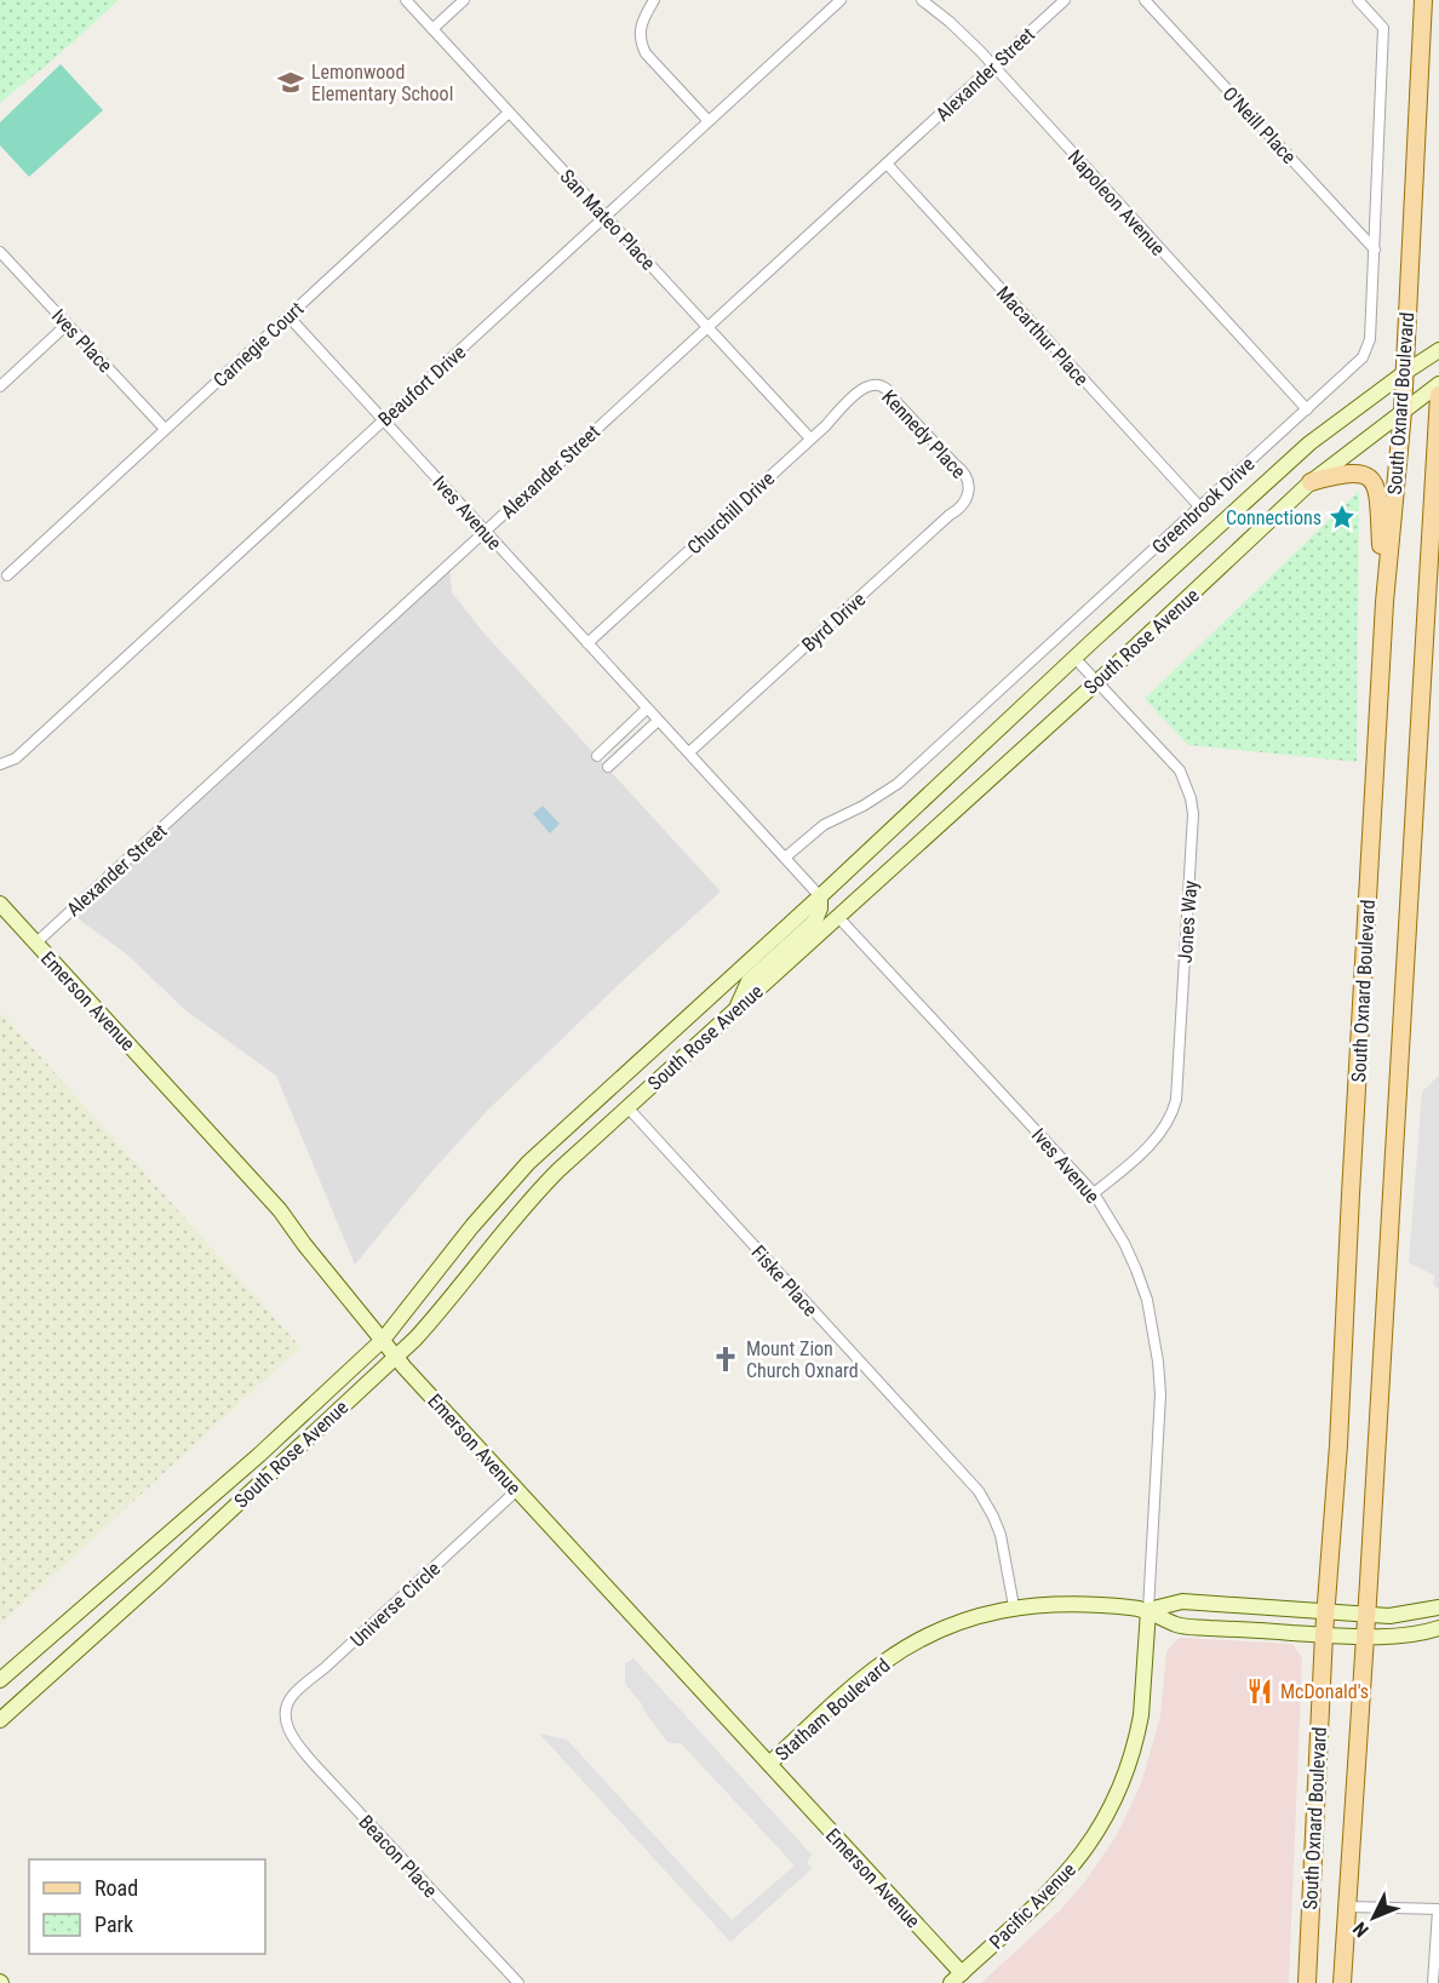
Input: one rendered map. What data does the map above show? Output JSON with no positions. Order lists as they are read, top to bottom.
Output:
{
  "streets": {
    "main road": [
      "South Oxnard Boulevard",
      "South Rose Avenue",
      "Emerson Avenue",
      "Statham Boulevard",
      "Pacific Avenue"
    ],
    "street": [
      "Alexander Street",
      "O'Neill Place",
      "Napoleon Avenue",
      "San Mateo Place",
      "Macarthur Place",
      "Ives Place",
      "Carnegie Court",
      "Beaufort Drive",
      "Kennedy Place",
      "Greenbrook Drive",
      "Ives Avenue",
      "Churchill Drive",
      "Byrd Drive",
      "Jones Way",
      "Fiske Place",
      "Universe Circle",
      "Beacon Place"
    ]
  },
  "crossings": [
    ["Alexander Street", "Napoleon Avenue"],
    ["Alexander Street", "San Mateo Place"],
    ["Alexander Street", "Macarthur Place"],
    ["Alexander Street", "Ives Avenue"],
    ["Alexander Street", "Emerson Avenue"],
    ["O'Neill Place", "Greenbrook Drive"],
    ["Napoleon Avenue", "Greenbrook Drive"],
    ["San Mateo Place", "Carnegie Court"],
    ["San Mateo Place", "Beaufort Drive"],
    ["San Mateo Place", "Churchill Drive"],
    ["Macarthur Place", "Greenbrook Drive"],
    ["Ives Place", "Carnegie Court"],
    ["Carnegie Court", "Ives Avenue"],
    ["Beaufort Drive", "Ives Avenue"],
    ["South Oxnard Boulevard", "South Rose Avenue"],
    ["South Oxnard Boulevard", "Statham Boulevard"],
    ["Kennedy Place", "Churchill Drive"],
    ["Kennedy Place", "Byrd Drive"],
    ["Greenbrook Drive", "Ives Avenue"],
    ["Ives Avenue", "Churchill Drive"],
    ["Ives Avenue", "Byrd Drive"],
    ["Ives Avenue", "South Rose Avenue"],
    ["Ives Avenue", "Jones Way"],
    ["Ives Avenue", "Statham Boulevard"],
    ["Ives Avenue", "Pacific Avenue"],
    ["South Rose Avenue", "Jones Way"],
    ["South Rose Avenue", "Emerson Avenue"],
    ["South Rose Avenue", "Fiske Place"],
    ["Emerson Avenue", "Universe Circle"],
    ["Emerson Avenue", "Statham Boulevard"],
    ["Emerson Avenue", "Pacific Avenue"],
    ["Fiske Place", "Statham Boulevard"],
    ["Universe Circle", "Beacon Place"],
    ["Statham Boulevard", "Pacific Avenue"]
  ],
  "places": {
    "school or university": ["Lemonwood Elementary School"],
    "place": ["Connections"],
    "church": ["Mount Zion Church Oxnard"],
    "restaurant": ["McDonald's"]
  },
  "legend": ["Road", "Park"],
  "north": "bottom left"
}
